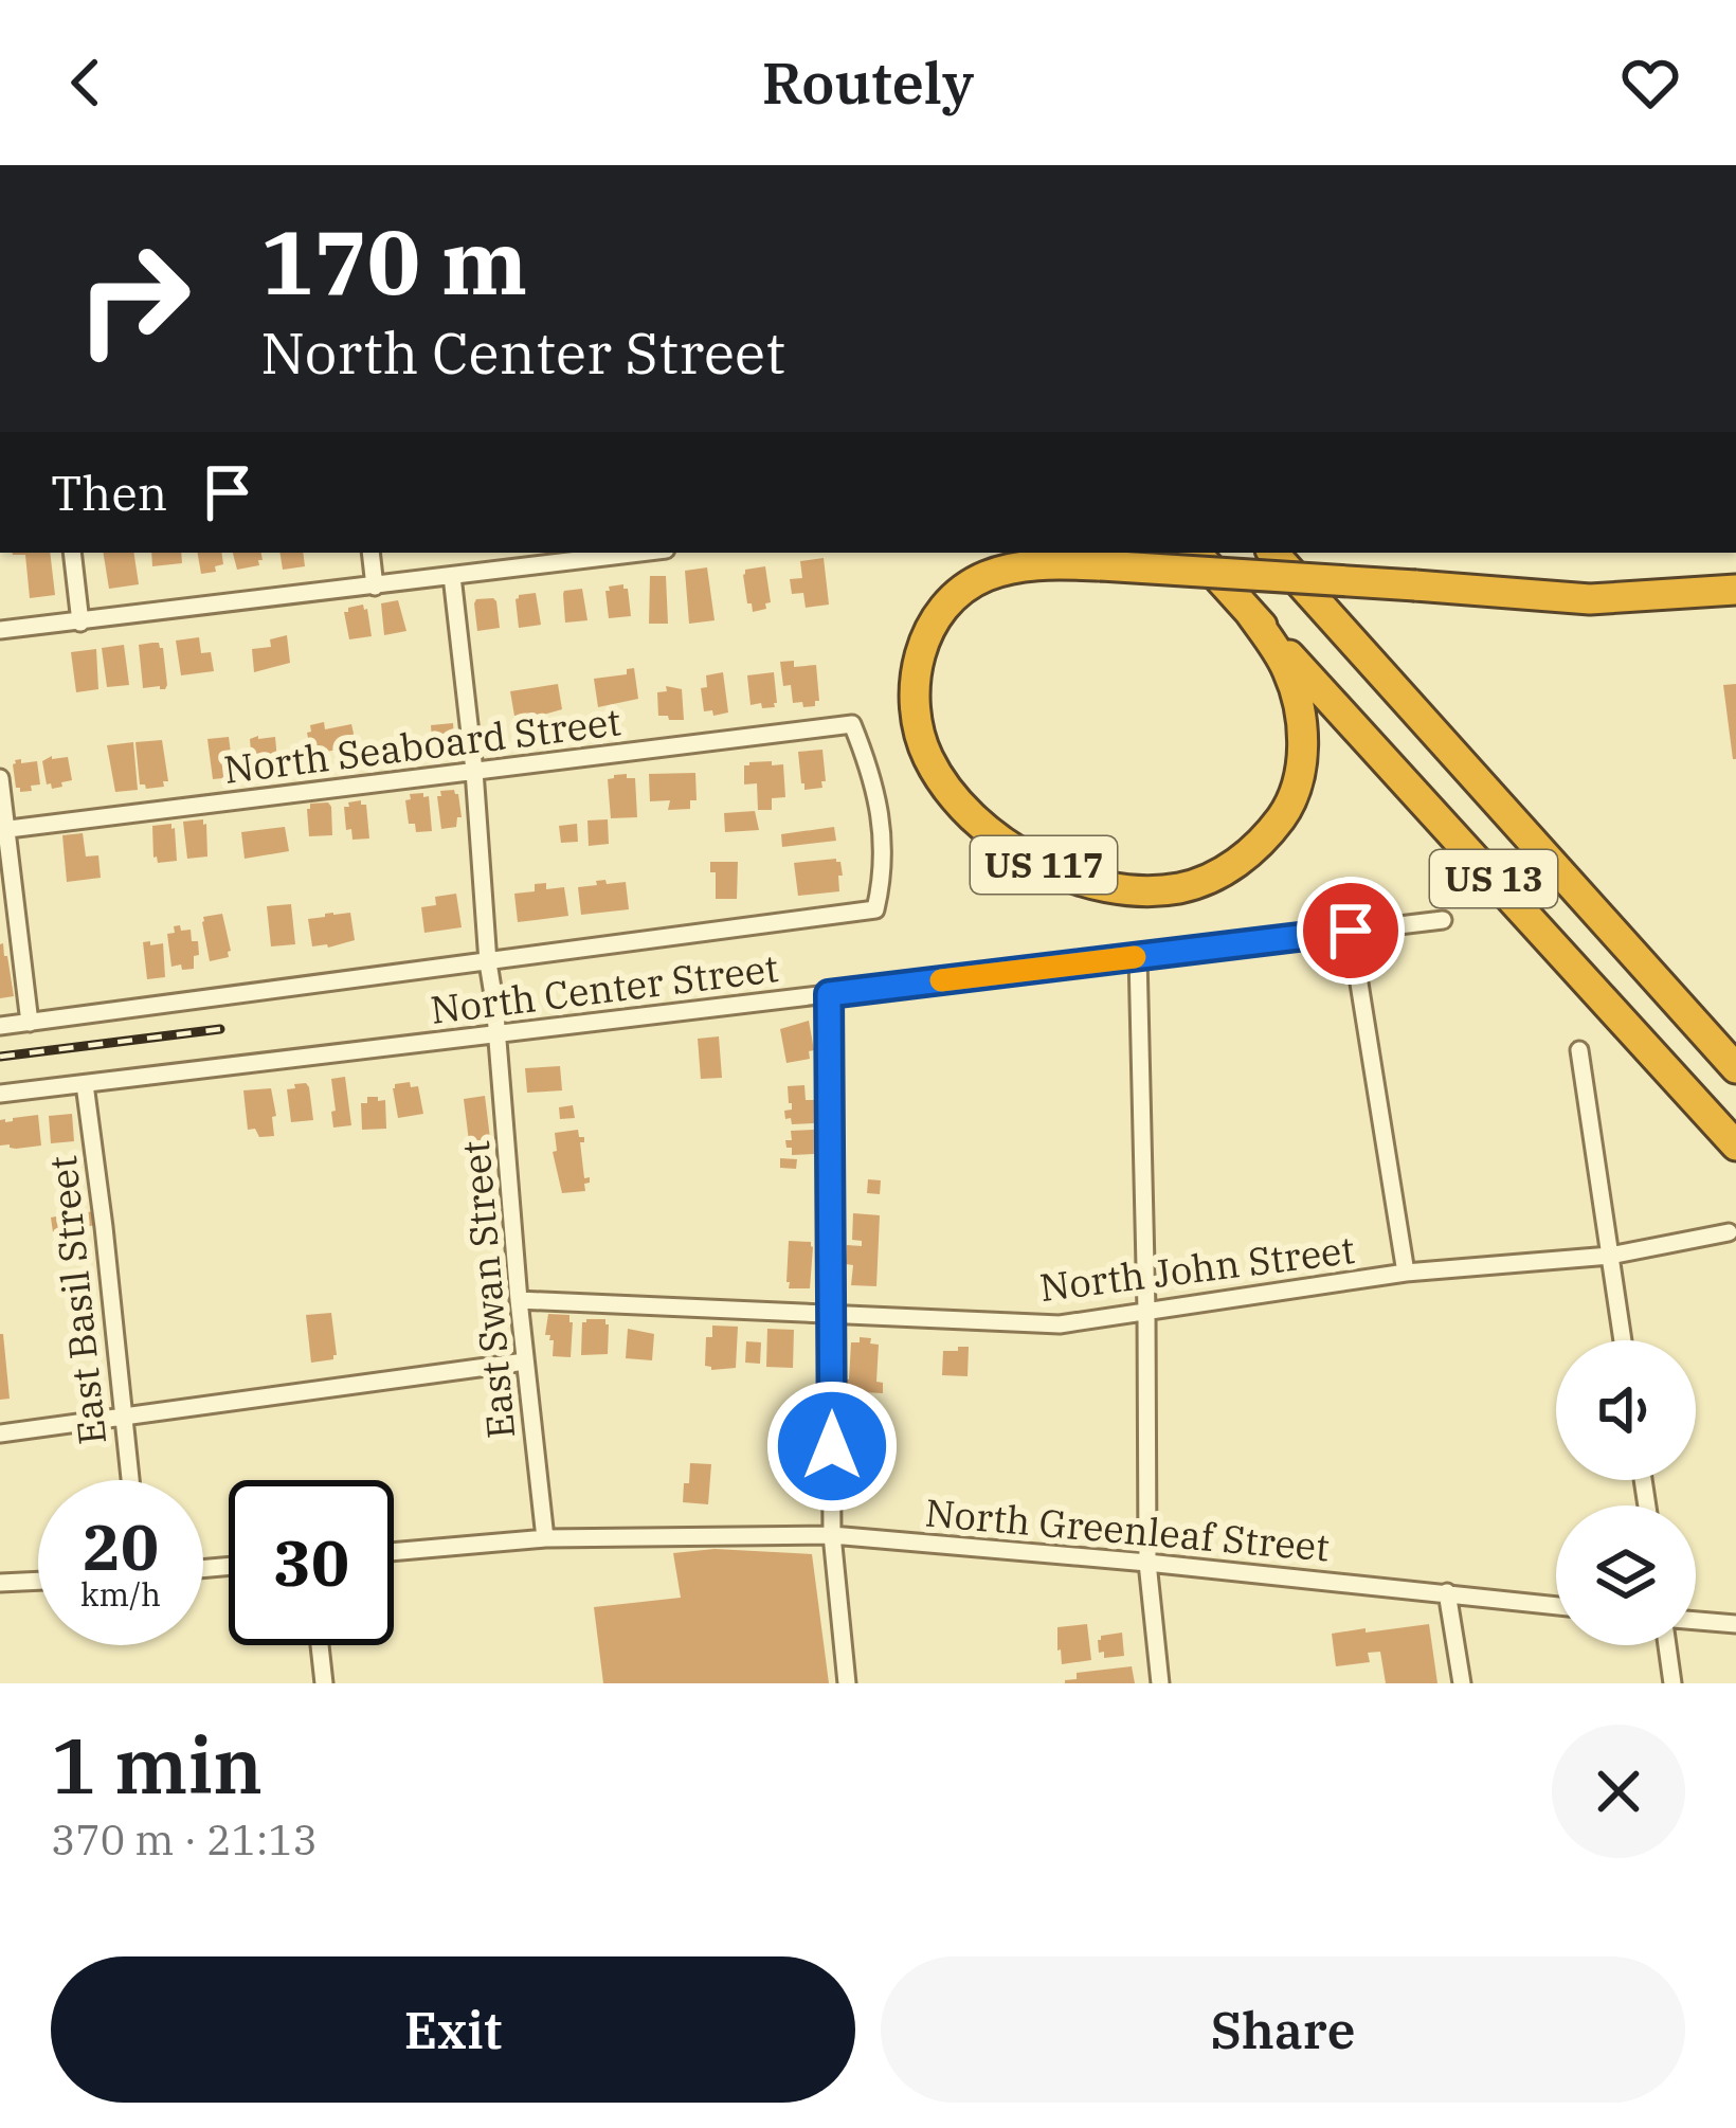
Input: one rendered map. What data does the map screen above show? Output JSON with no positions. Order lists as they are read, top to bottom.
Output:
{
  "streets": {
    "highway": ["US 117", "US 13"],
    "street": [
      "North Seaboard Street",
      "North Center Street",
      "North John Street",
      "East Swan Street",
      "East Basil Street",
      "North Greenleaf Street"
    ]
  },
  "crossings": [
    ["North Seaboard Street", "North Center Street"],
    ["North Seaboard Street", "East Swan Street"],
    ["US 117", "US 13"],
    ["North Center Street", "East Swan Street"],
    ["North Center Street", "East Basil Street"],
    ["North John Street", "East Swan Street"],
    ["East Swan Street", "North Greenleaf Street"]
  ],
  "page": {
    "header": "Routely",
    "turn": ["170 m", "North Center Street"],
    "then": "Then",
    "speed": "20 km/h",
    "limit": "30",
    "heading": ["1 min", "370 m · 21:13"],
    "buttons": ["Exit", "Share"]
  }
}
